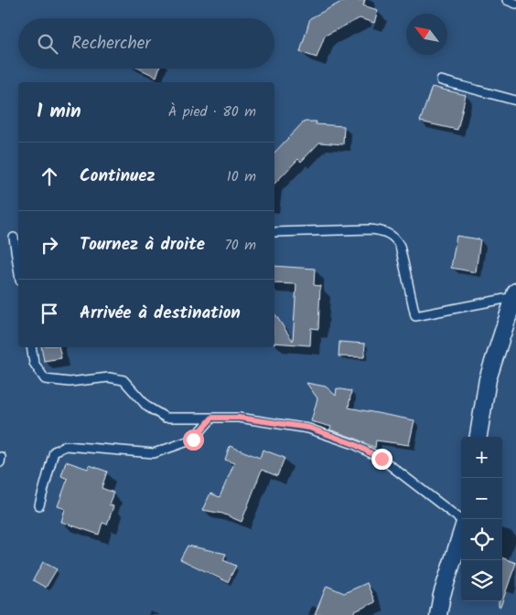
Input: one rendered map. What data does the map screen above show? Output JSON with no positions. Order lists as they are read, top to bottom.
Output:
{
  "north": "top left",
  "page": {
    "search": "Rechercher",
    "heading": ["1 min", "À pied · 80 m"],
    "list": [
      ["Continuez", "10 m"],
      ["Tournez à droite", "70 m"],
      "Arrivée à destination"
    ],
    "map_buttons": ["+", "−"]
  }
}
